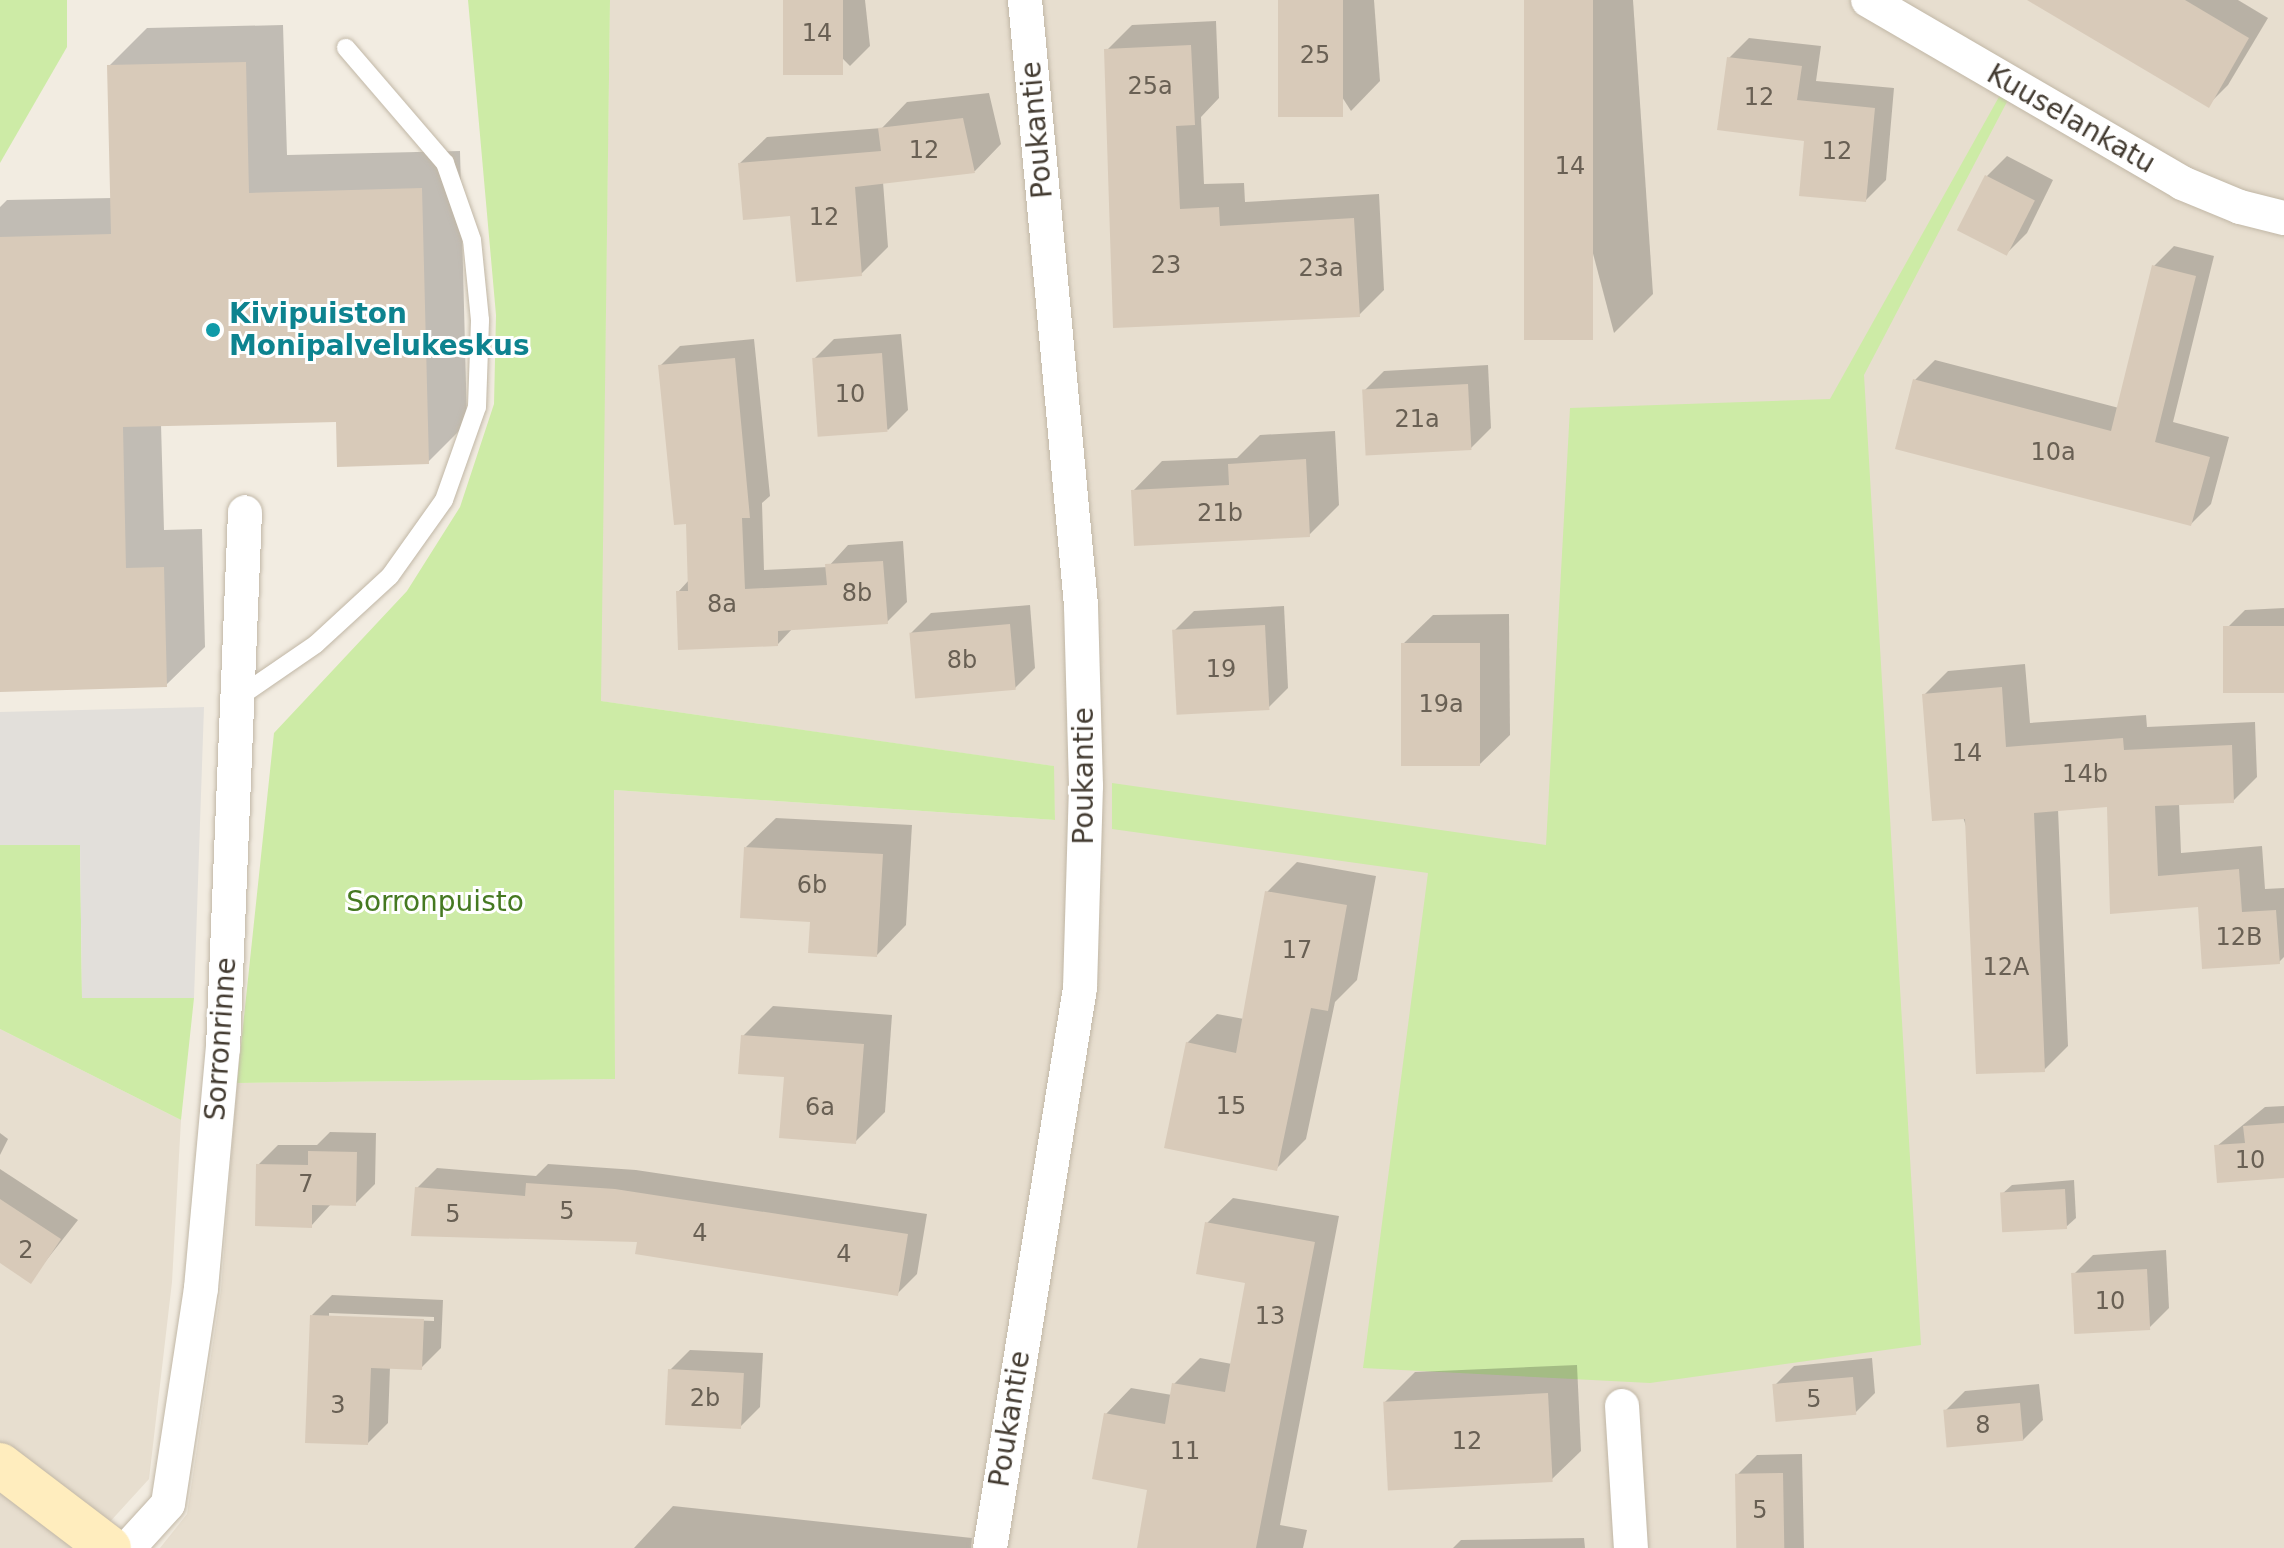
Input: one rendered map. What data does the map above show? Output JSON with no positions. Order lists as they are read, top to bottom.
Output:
{
  "streets": {
    "street": ["Kuuselankatu", "Poukantie", "Sorronrinne"]
  },
  "parks": ["Sorronpuisto"],
  "places": ["Kivipuiston Monipalvelukeskus"],
  "house_numbers": [
    "14",
    "25",
    "25a",
    "12",
    "12",
    "12",
    "14",
    "12",
    "23",
    "23a",
    "10",
    "21a",
    "10a",
    "21b",
    "8b",
    "8a",
    "8b",
    "19",
    "19a",
    "14",
    "14b",
    "6b",
    "12B",
    "17",
    "12A",
    "15",
    "6a",
    "10",
    "7",
    "5",
    "5",
    "4",
    "2",
    "4",
    "10",
    "13",
    "2b",
    "5",
    "3",
    "8",
    "12",
    "11",
    "5"
  ]
}
